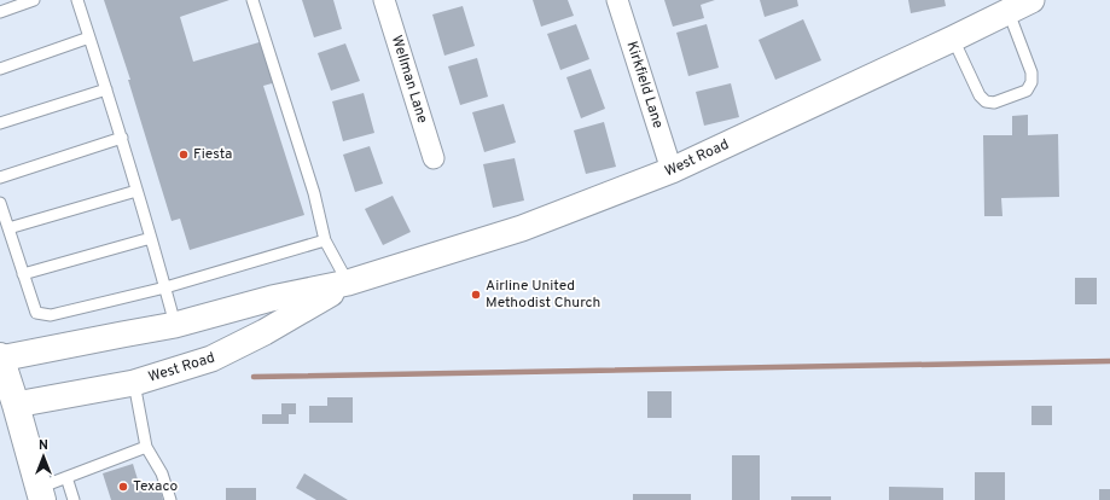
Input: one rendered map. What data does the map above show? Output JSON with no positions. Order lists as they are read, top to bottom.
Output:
{
  "streets": {
    "street": ["Wellman Lane", "Kirkfield Lane", "West Road"]
  },
  "crossings": [
    ["Kirkfield Lane", "West Road"]
  ],
  "places": ["Fiesta", "Airline United Methodist Church", "Texaco"],
  "north": "top"
}
